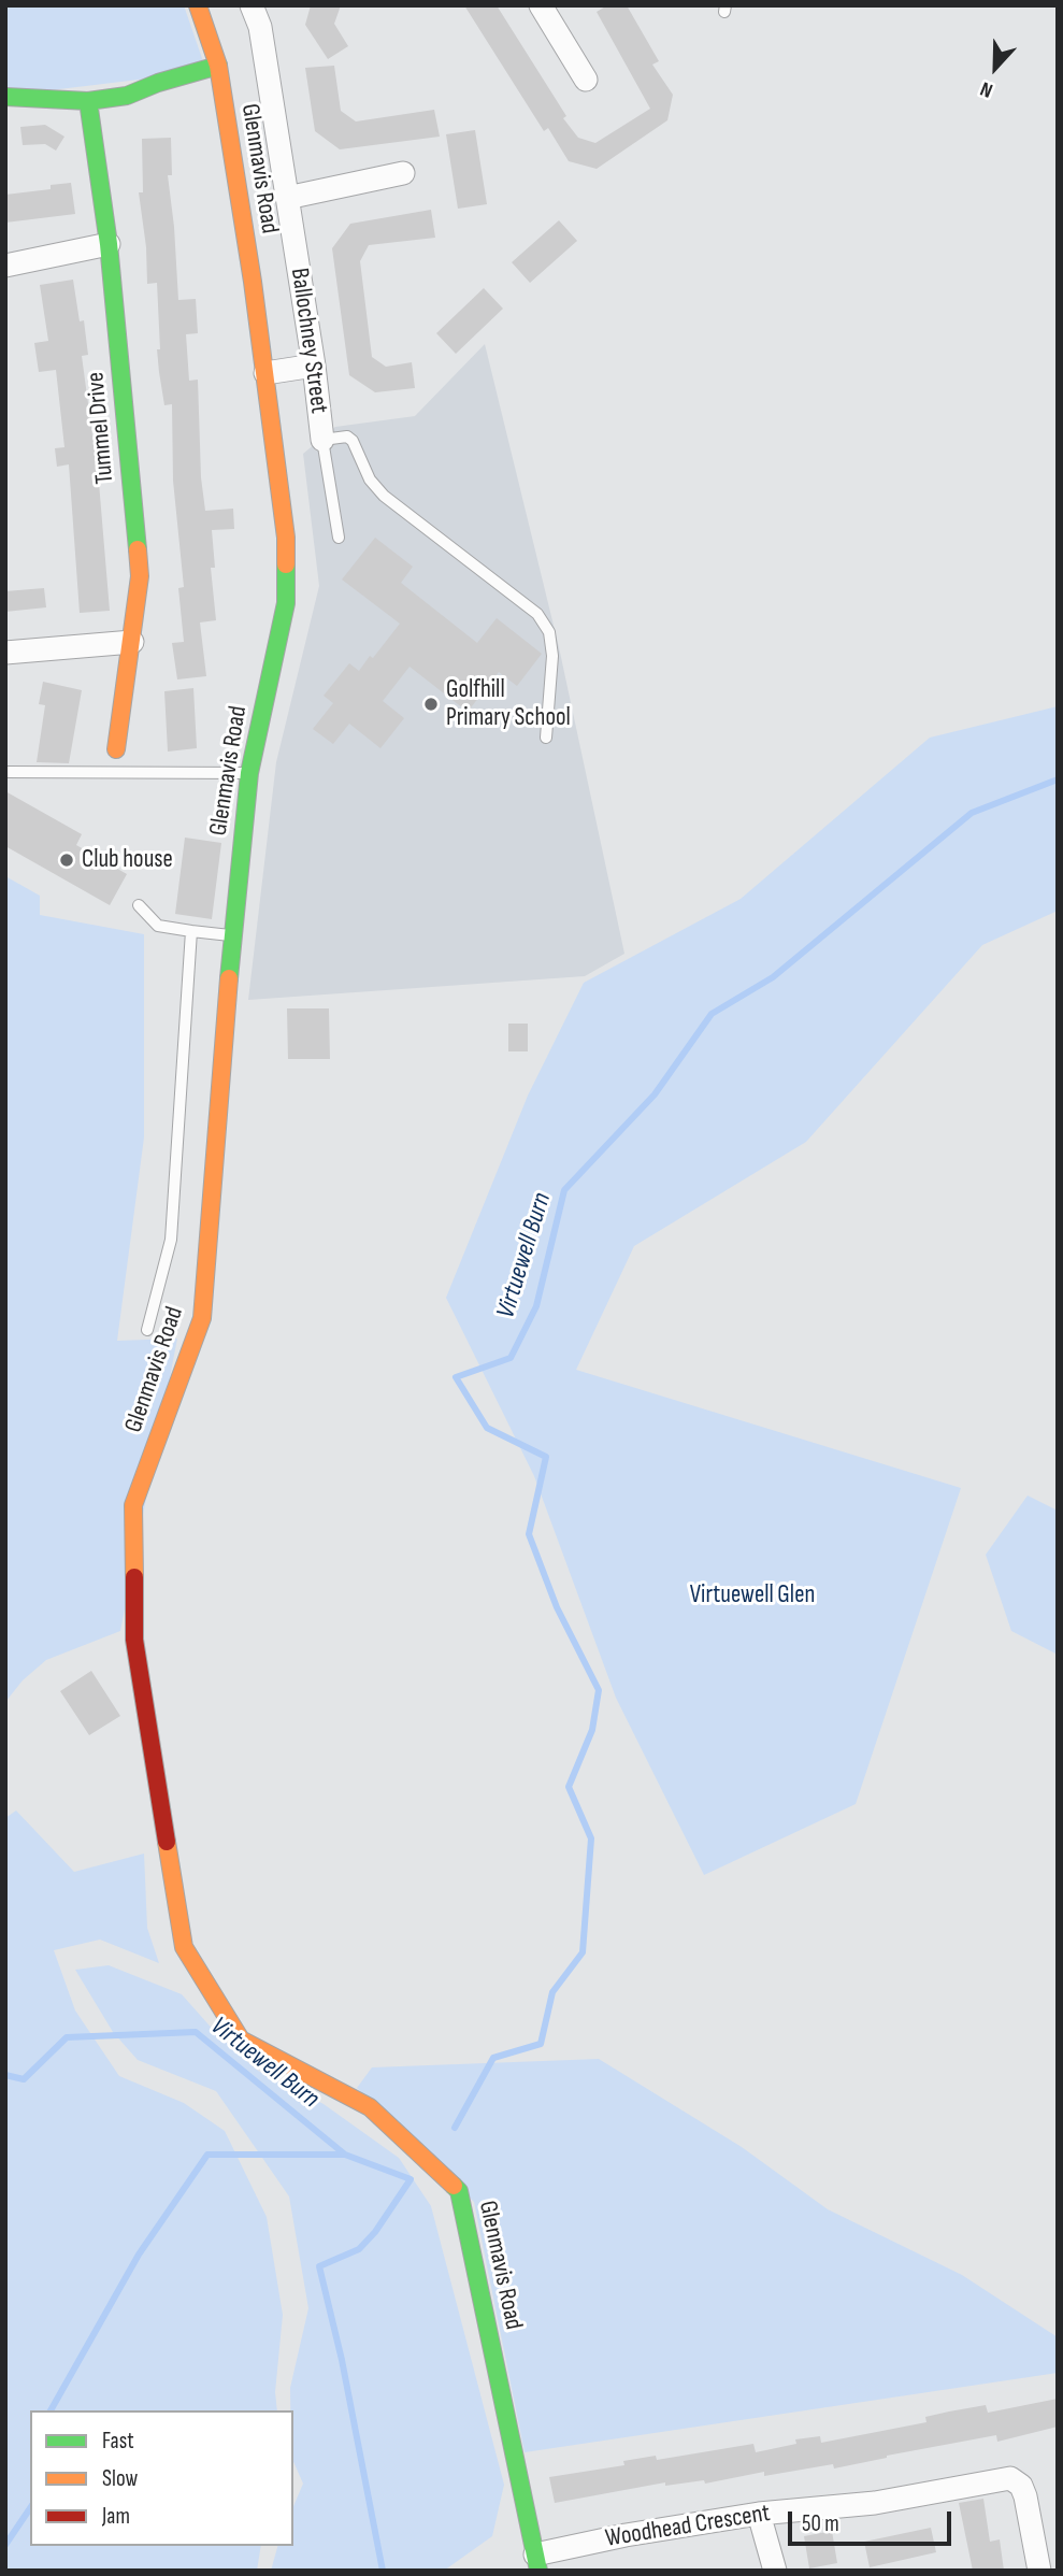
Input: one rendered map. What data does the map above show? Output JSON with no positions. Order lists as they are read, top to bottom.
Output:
{
  "streets": {
    "main road": ["Glenmavis Road", "Tummel Drive"],
    "street": ["Ballochney Street", "Woodhead Crescent"]
  },
  "crossings": [
    ["Glenmavis Road", "Woodhead Crescent"]
  ],
  "water": ["Virtuewell Burn"],
  "parks": ["Virtuewell Glen"],
  "places": ["Golfhill Primary School", "Club house"],
  "legend": ["Fast", "Slow", "Jam"],
  "scale_bar": "50 m",
  "north": "bottom"
}
